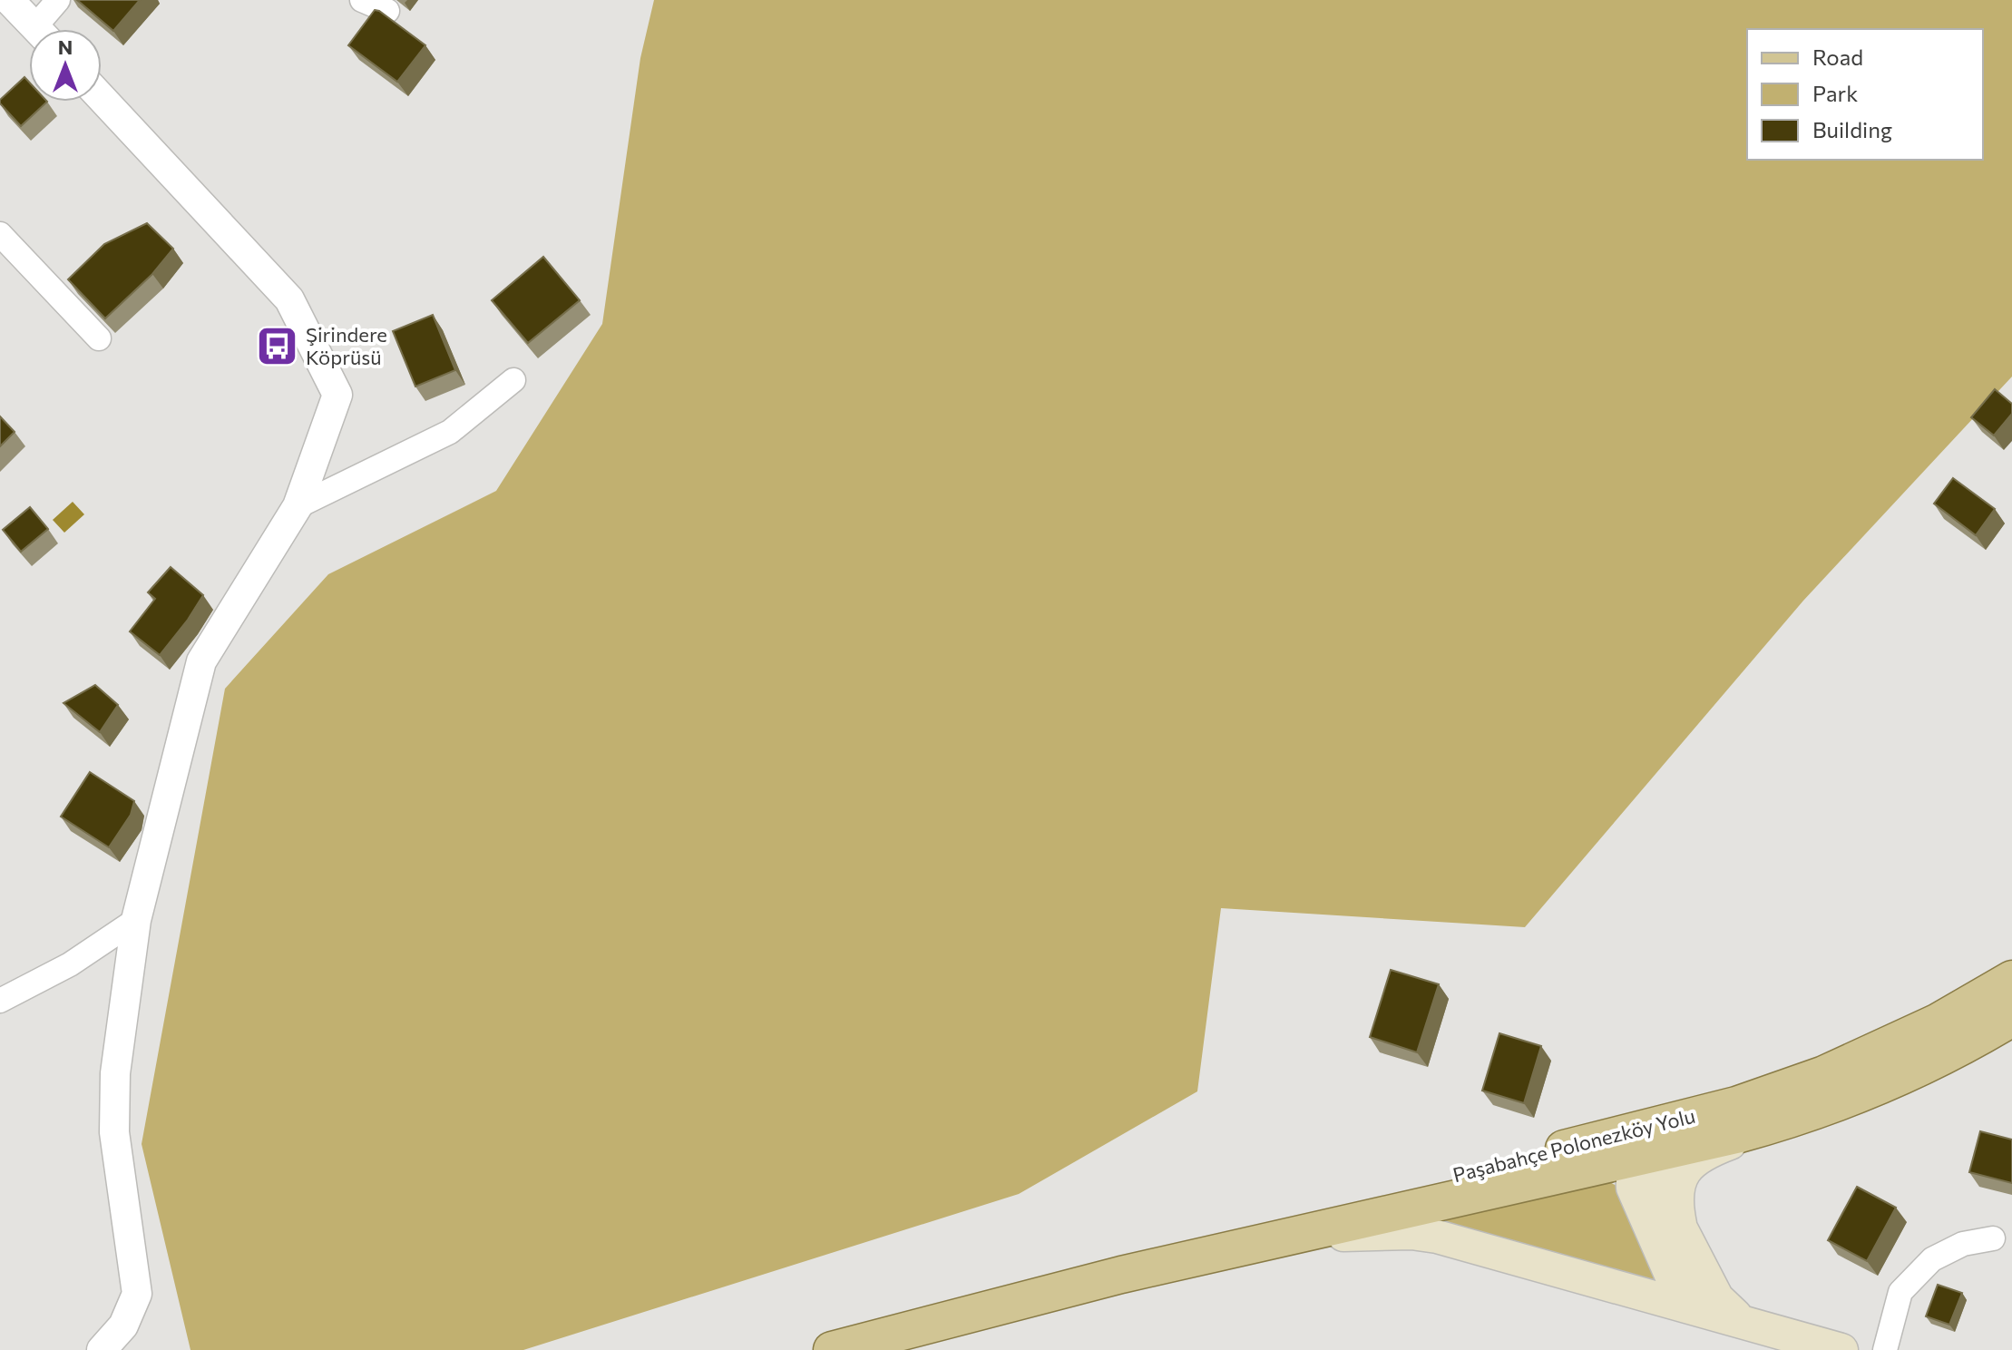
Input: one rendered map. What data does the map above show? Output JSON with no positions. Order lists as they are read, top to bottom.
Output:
{
  "streets": {
    "main road": ["Paşabahçe Polonezköy Yolu"]
  },
  "places": {
    "bus stop": ["Şirindere Köprüsü"]
  },
  "legend": ["Road", "Park", "Building"],
  "north": "top"
}
